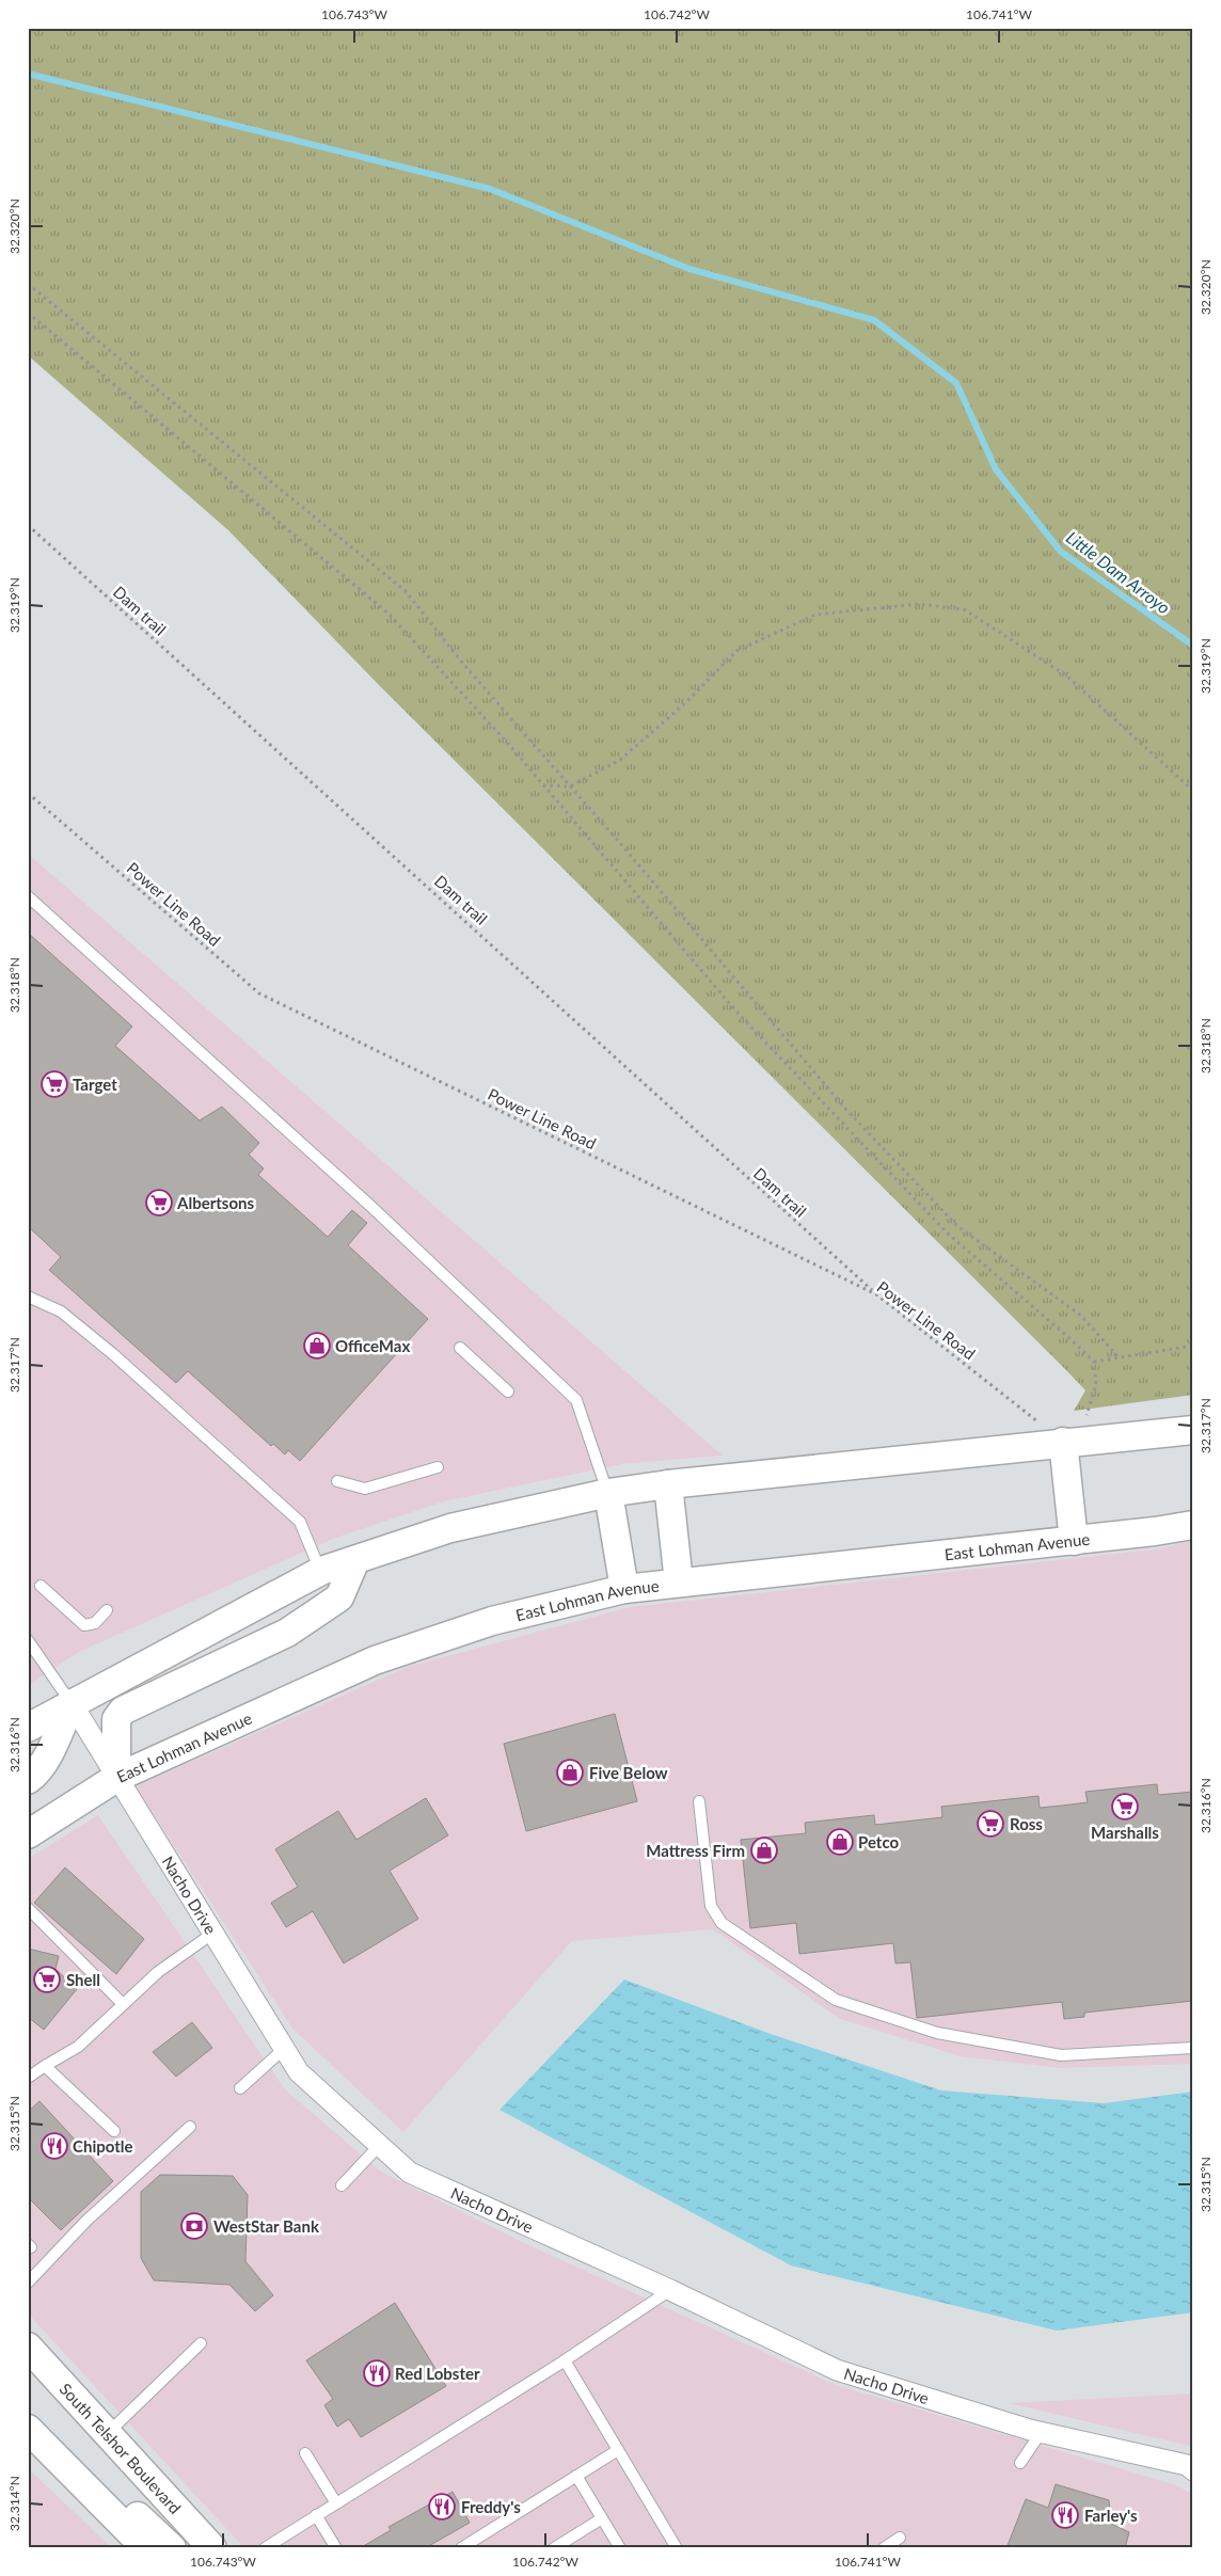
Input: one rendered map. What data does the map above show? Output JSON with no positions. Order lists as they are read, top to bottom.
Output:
{
  "streets": {
    "main road": ["East Lohman Avenue", "South Telshor Boulevard"],
    "street": ["Nacho Drive"],
    "path": ["Dam trail", "Power Line Road"]
  },
  "crossings": [
    ["Dam trail", "Power Line Road"],
    ["East Lohman Avenue", "Nacho Drive"]
  ],
  "water": ["Little Dam Arroyo"],
  "places": {
    "supermarket": [
      "Target",
      "Albertsons",
      "Marshalls",
      "Ross",
      "Shell"
    ],
    "shop": [
      "OfficeMax",
      "Five Below",
      "Petco",
      "Mattress Firm"
    ],
    "restaurant": [
      "Chipotle",
      "Red Lobster",
      "Freddy's",
      "Farley's"
    ],
    "bank": ["WestStar Bank"]
  },
  "coordinates": [
    "106.743°W",
    "106.742°W",
    "106.741°W",
    "32.320°N",
    "32.319°N",
    "32.318°N",
    "32.317°N",
    "32.316°N",
    "32.315°N",
    "32.314°N"
  ]
}
